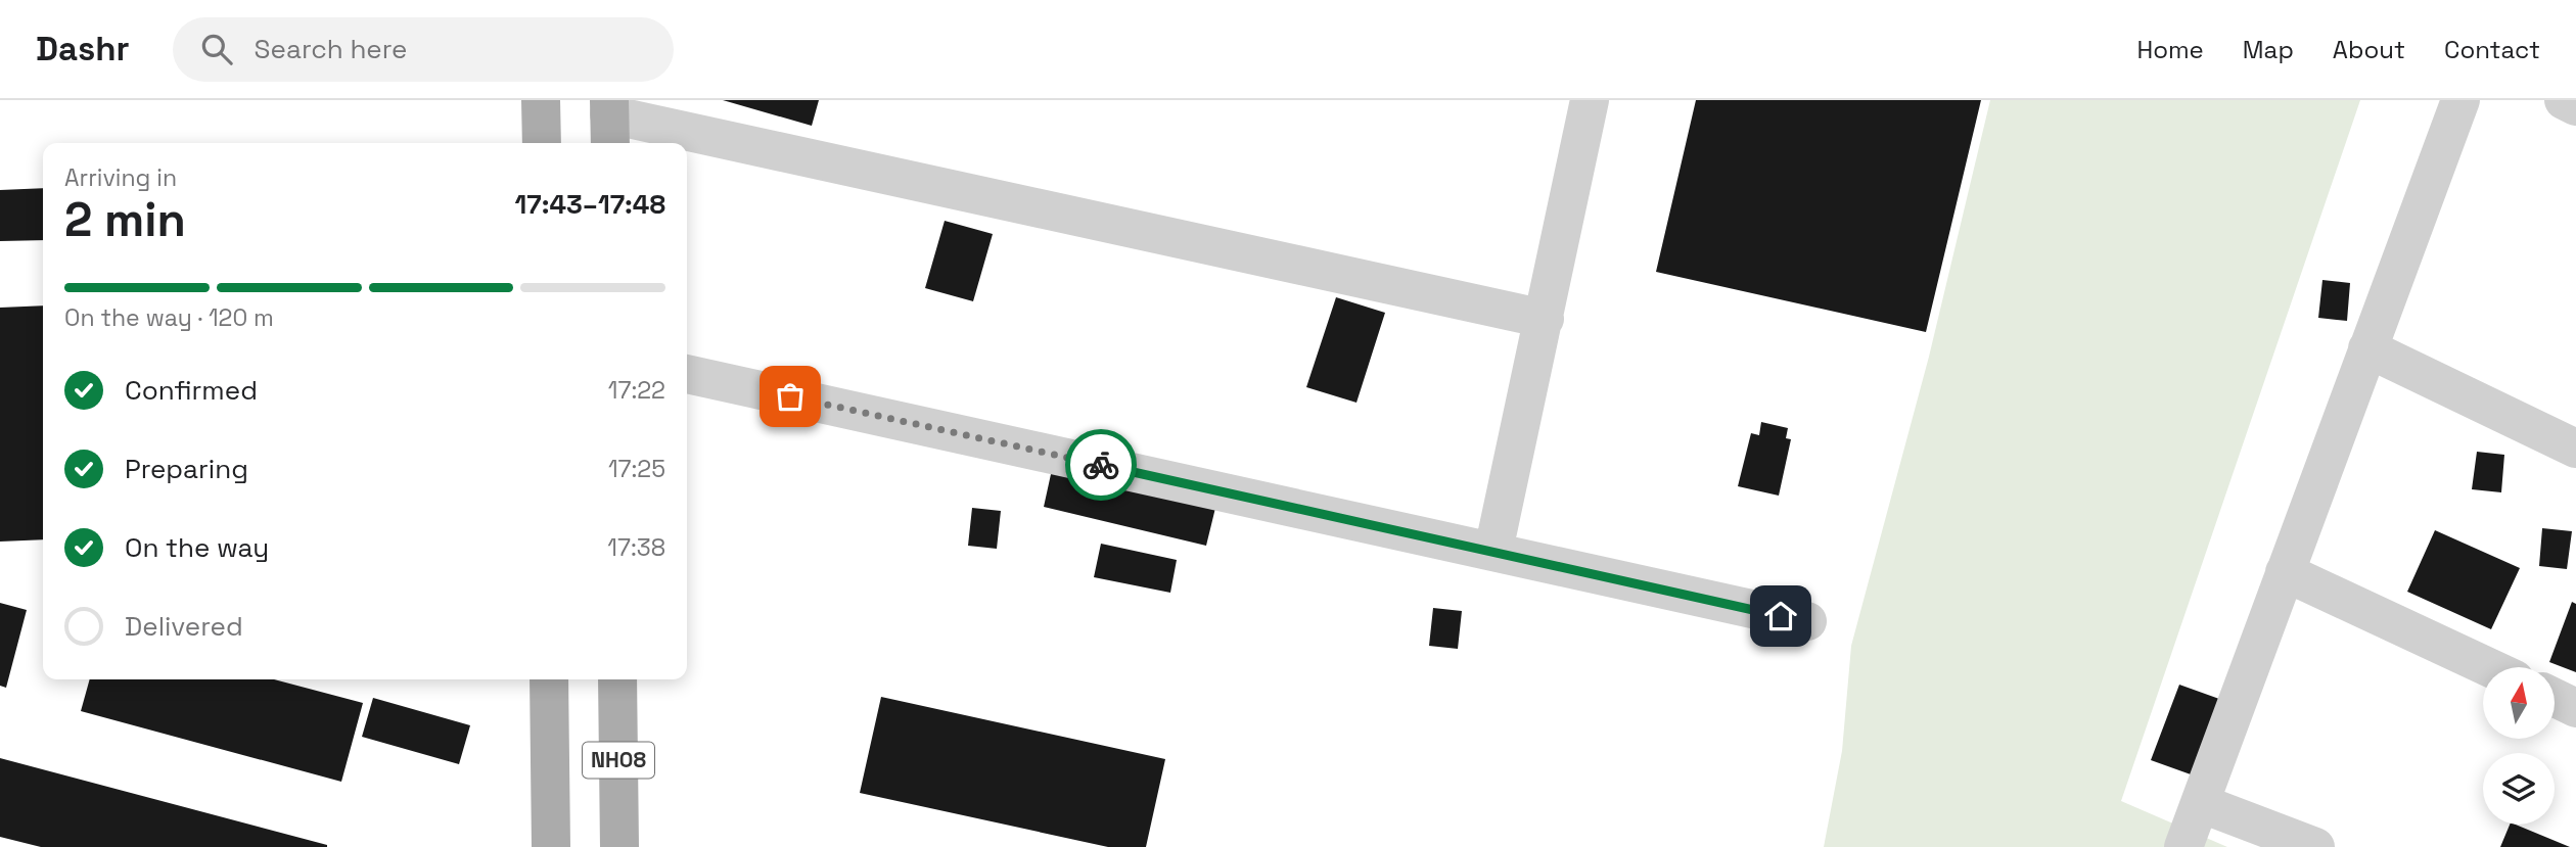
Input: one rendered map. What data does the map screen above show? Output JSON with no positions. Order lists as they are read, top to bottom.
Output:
{
  "streets": {
    "main road": ["NH08"]
  },
  "north": "top",
  "page": {
    "header": "Dashr",
    "search": "Search here",
    "nav": [
      "Home",
      "Map",
      "About",
      "Contact"
    ],
    "heading": ["2 min", "Arriving in", "17:43–17:48"],
    "bar": "On the way · 120 m",
    "list": [
      ["Confirmed", "17:22"],
      ["Preparing", "17:25"],
      ["On the way", "17:38"],
      "Delivered"
    ]
  }
}
